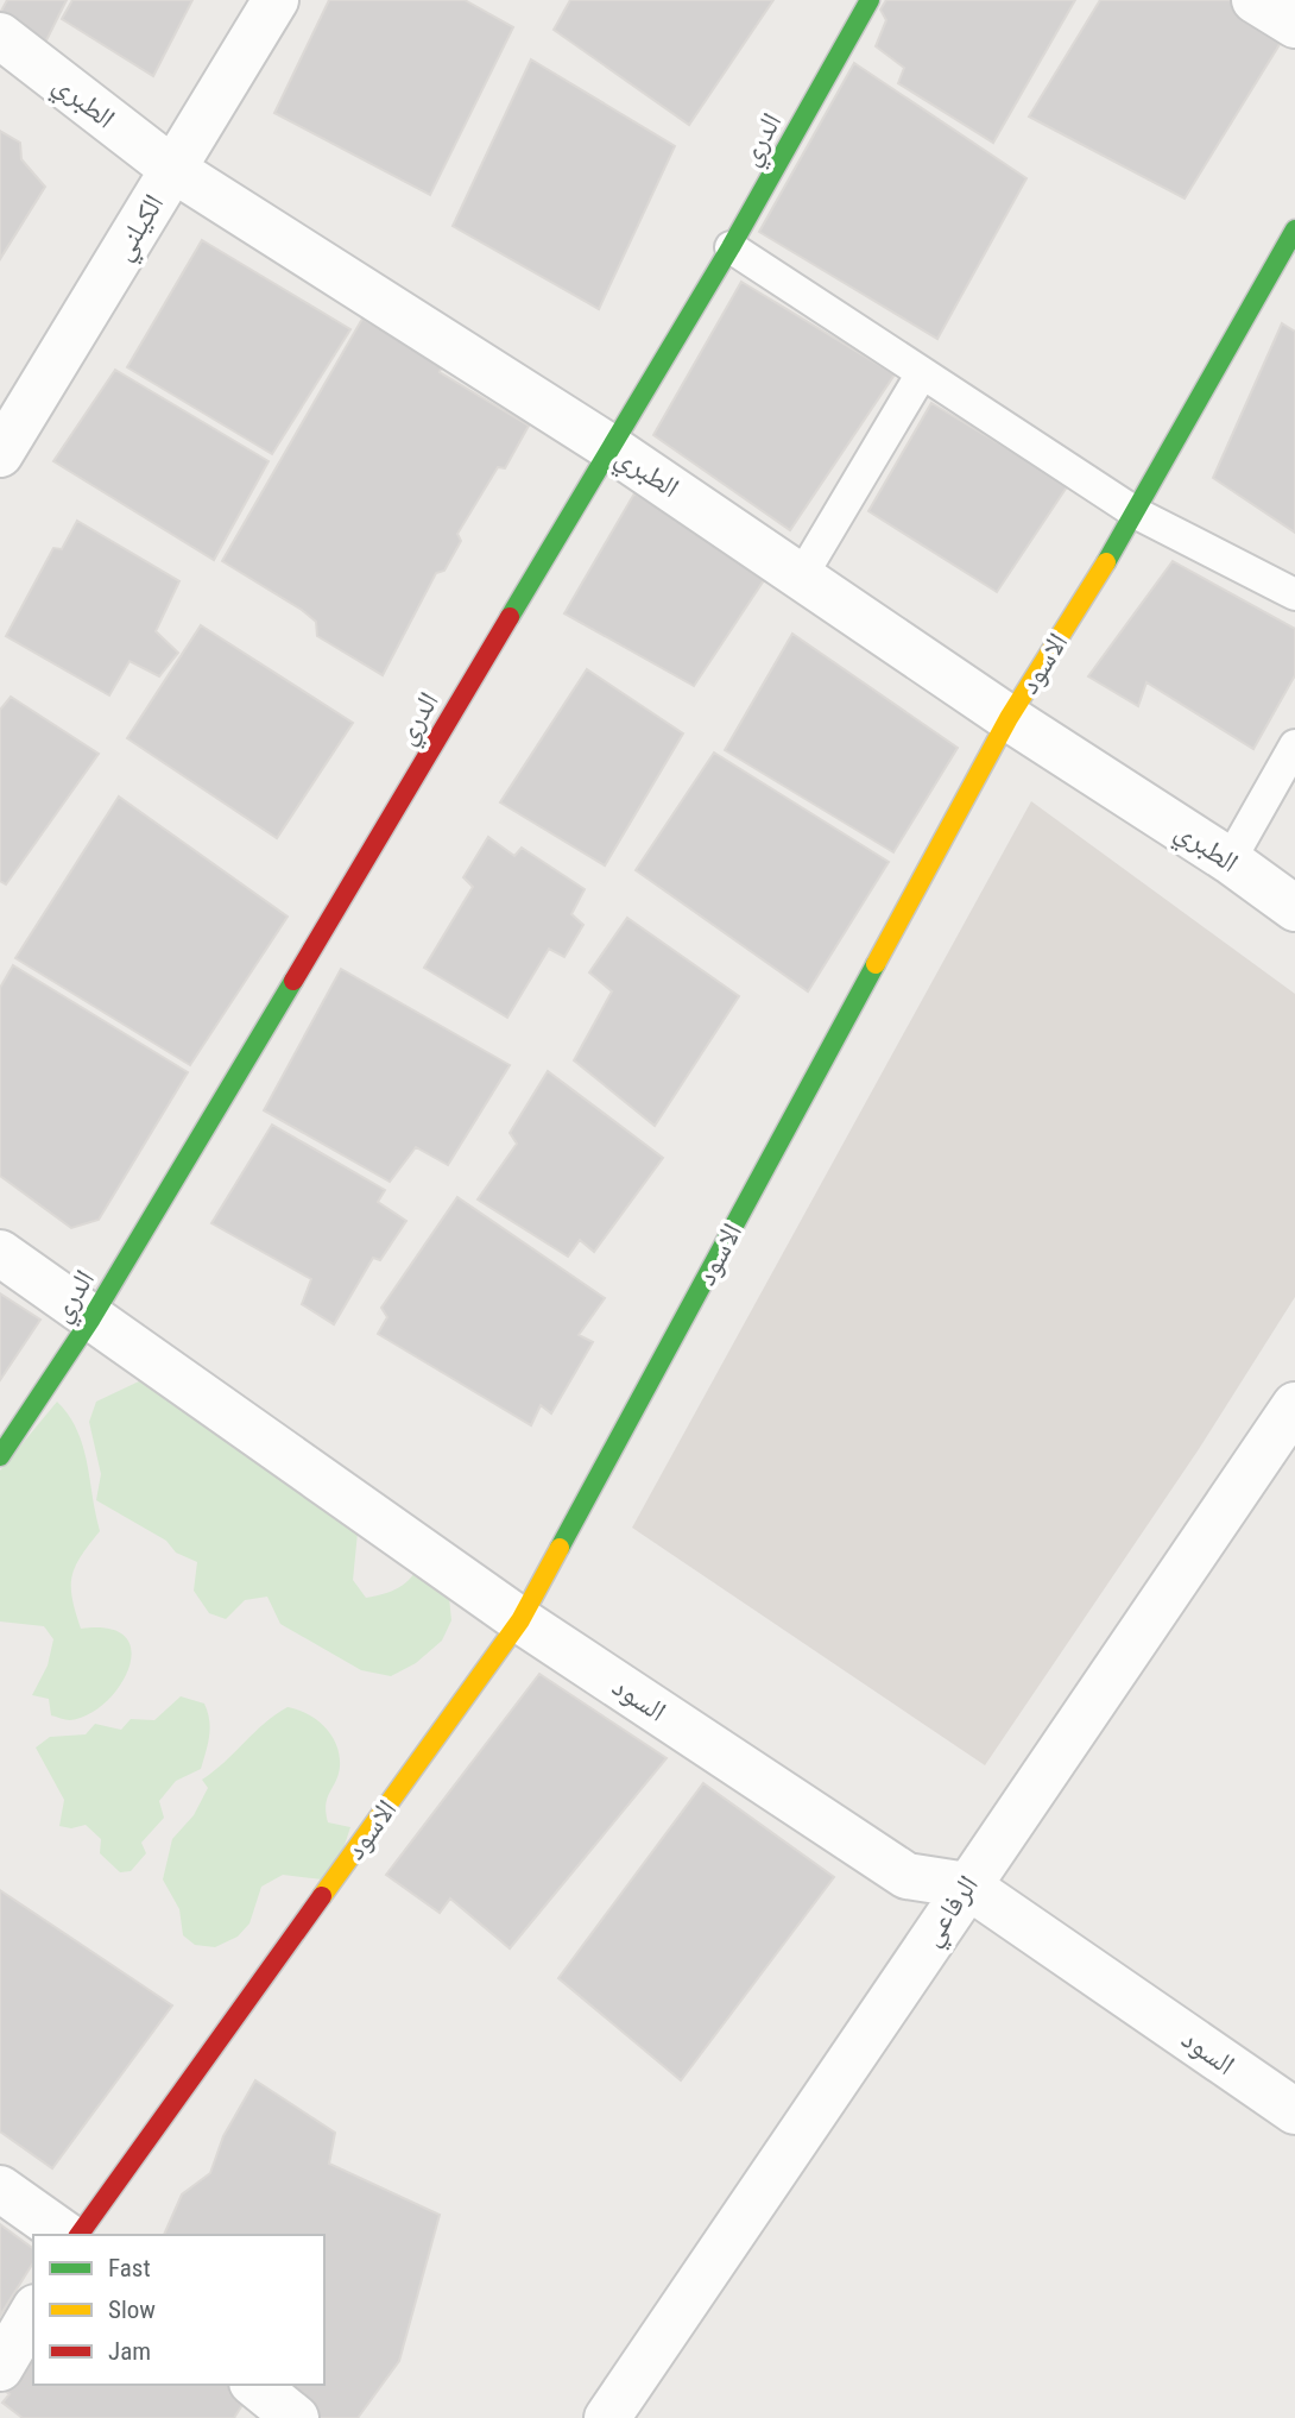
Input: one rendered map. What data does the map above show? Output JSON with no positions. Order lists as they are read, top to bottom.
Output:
{
  "streets": {
    "street": [
      "الطبري",
      "الدري",
      "الكيلني",
      "الاسود",
      "السود",
      "الرفاعي"
    ]
  },
  "crossings": [
    ["الطبري", "الدري"],
    ["الطبري", "الكيلني"],
    ["الطبري", "الاسود"],
    ["الدري", "السود"],
    ["الاسود", "السود"],
    ["السود", "الرفاعي"]
  ],
  "legend": ["Fast", "Slow", "Jam"]
}
